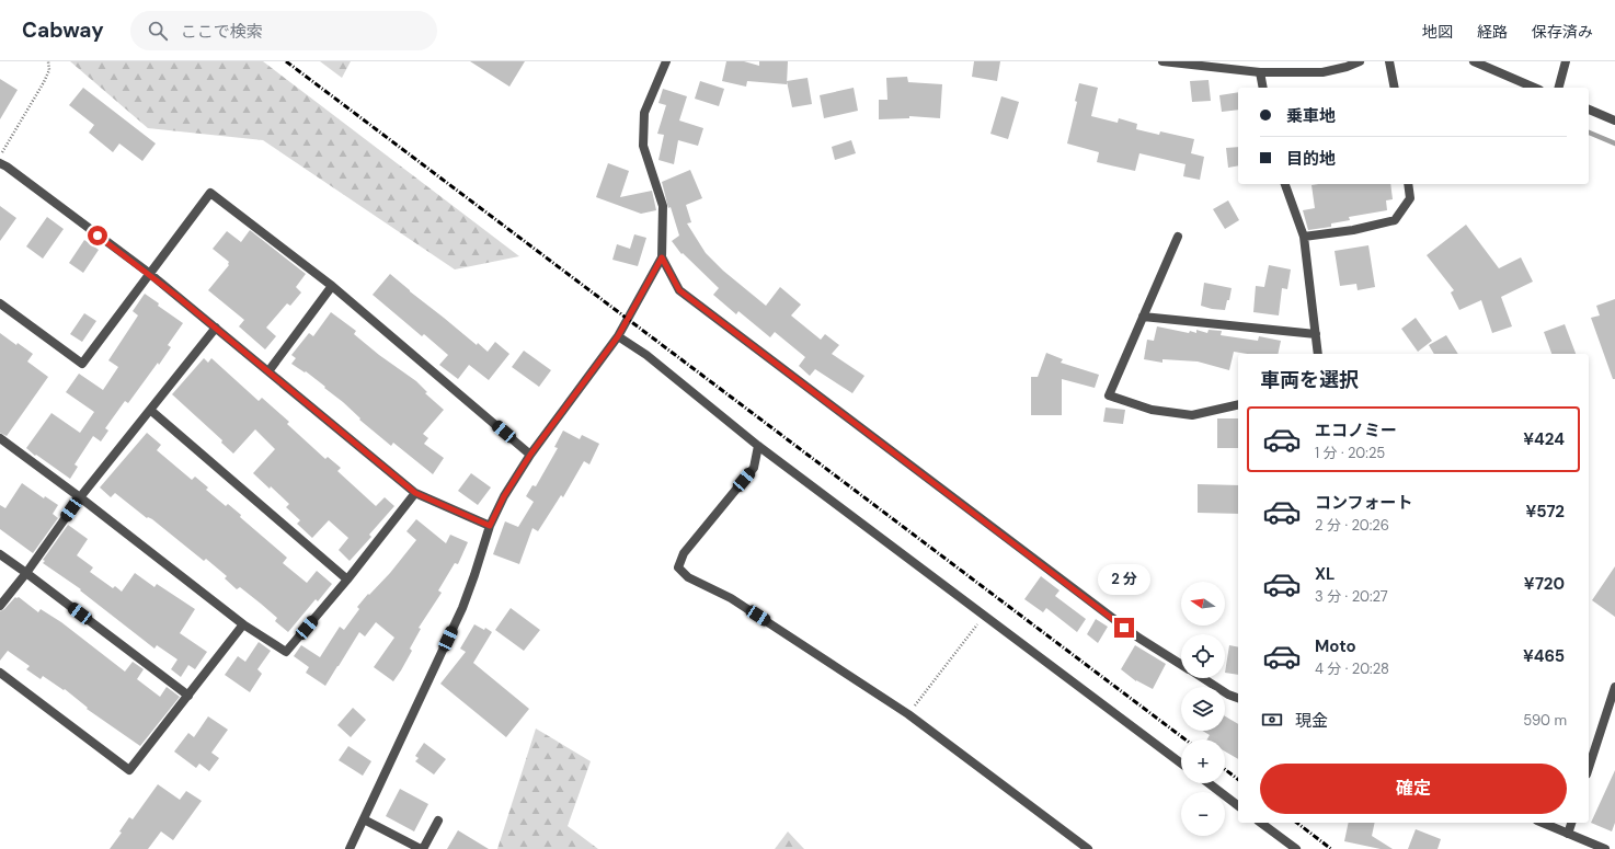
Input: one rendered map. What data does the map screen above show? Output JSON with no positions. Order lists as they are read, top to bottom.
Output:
{
  "north": "left",
  "page": {
    "header": "Cabway",
    "search": "ここで検索",
    "nav": ["地図", "経路", "保存済み"],
    "banner": ["乗車地", "目的地"],
    "heading": "車両を選択",
    "list": [
      {
        "name": "エコノミー",
        "note": "1 分 · 20:25",
        "value": "¥424"
      },
      {
        "name": "コンフォート",
        "note": "2 分 · 20:26",
        "value": "¥572"
      },
      {
        "name": "XL",
        "note": "3 分 · 20:27",
        "value": "¥720"
      },
      {
        "name": "Moto",
        "note": "4 分 · 20:28",
        "value": "¥465"
      }
    ],
    "bubble": "2 分",
    "map_buttons": ["+", "−"],
    "pay": ["現金", "590 m"],
    "buttons": "確定"
  }
}
